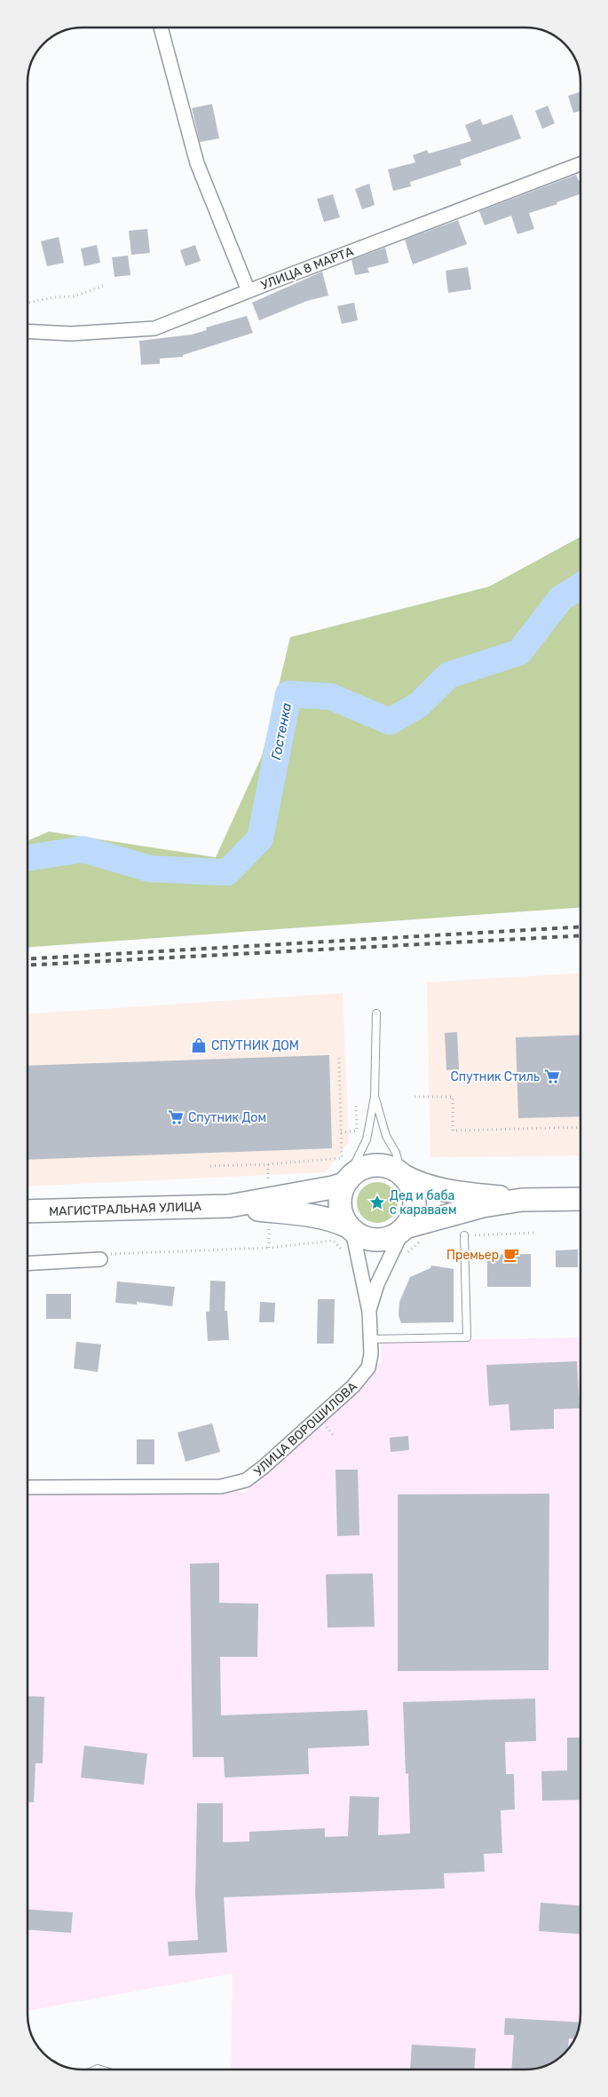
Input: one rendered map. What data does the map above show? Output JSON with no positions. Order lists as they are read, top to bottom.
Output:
{
  "streets": {
    "main road": ["МАГИСТРАЛЬНАЯ УЛИЦА"],
    "street": ["УЛИЦА 8 МАРТА", "УЛИЦА ВОРОШИЛОВА"]
  },
  "water": ["Гостенка"],
  "places": {
    "shop": ["СПУТНИК ДОМ"],
    "supermarket": ["Спутник Стиль", "Спутник Дом"],
    "place": ["Дед и баба с караваем"],
    "cafe": ["Премьер"]
  }
}
